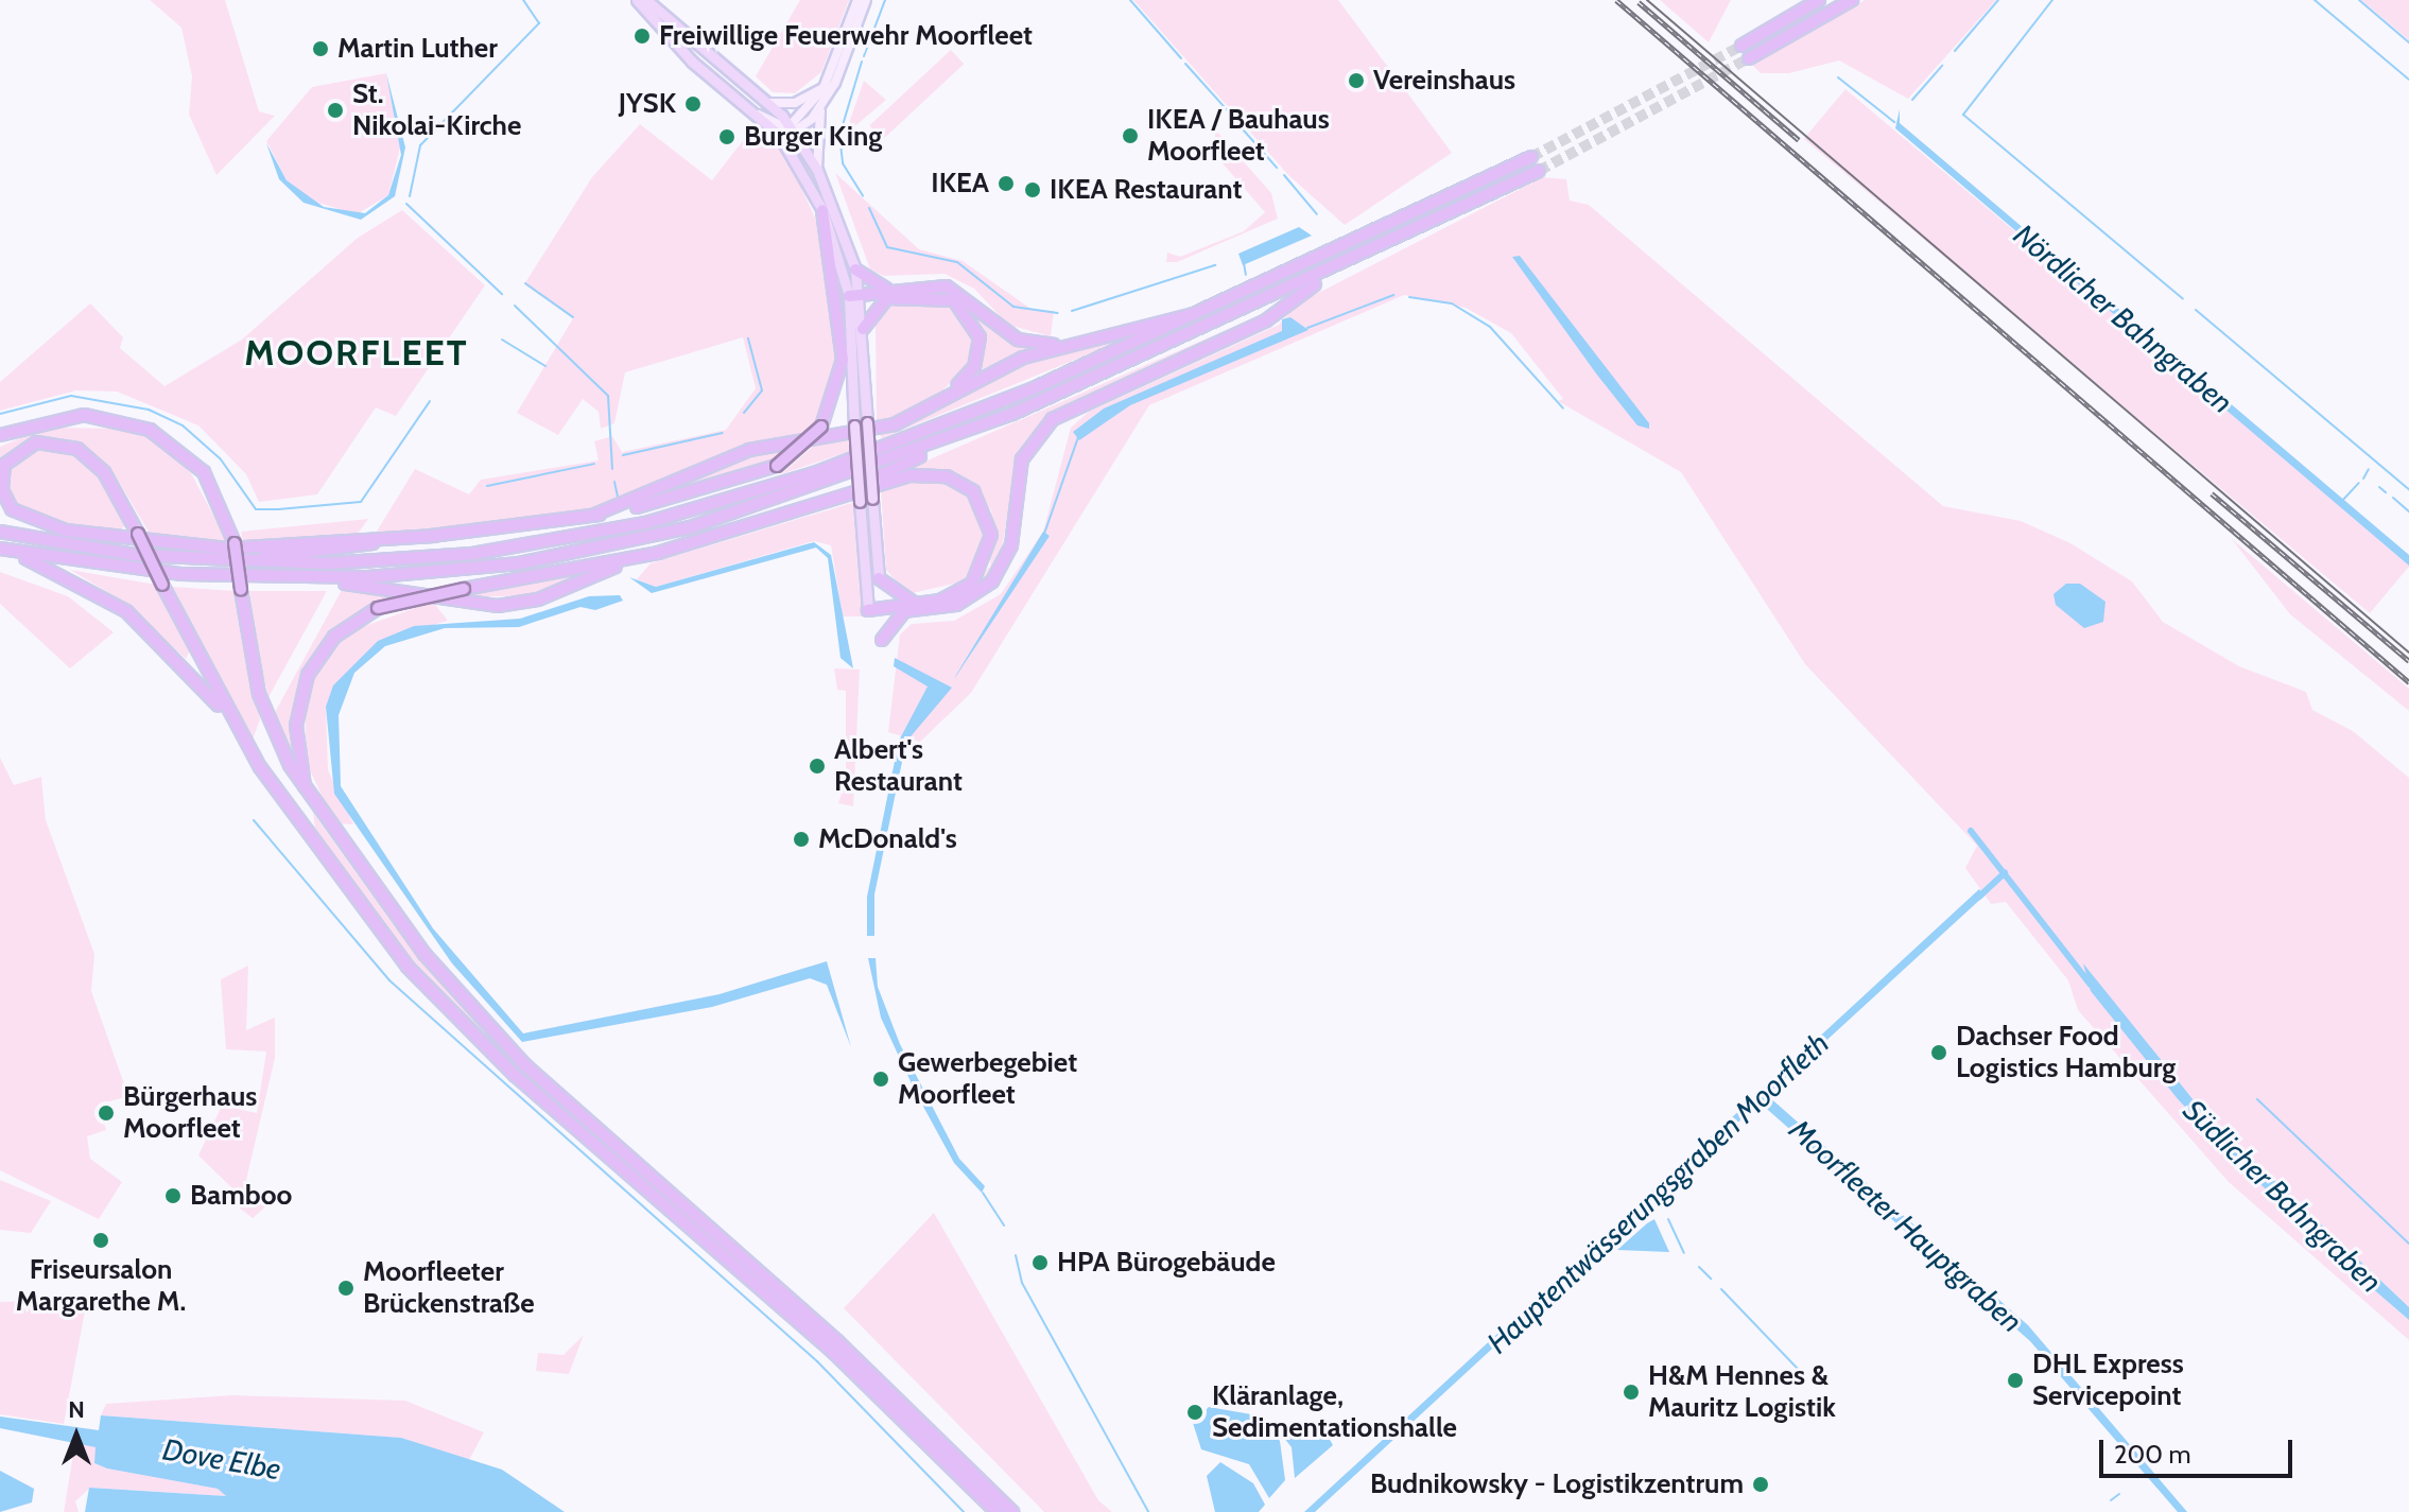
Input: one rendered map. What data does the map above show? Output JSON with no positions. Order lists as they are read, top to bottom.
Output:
{
  "districts": ["MOORFLEET"],
  "water": [
    "Nördlicher Bahngraben",
    "Hauptentwässerungsgraben Moorfleth",
    "Südlicher Bahngraben",
    "Moorfleeter Hauptgraben",
    "Dove Elbe"
  ],
  "places": [
    "Freiwillige Feuerwehr Moorfleet",
    "Martin Luther",
    "Vereinshaus",
    "JYSK",
    "St. Nikolai-Kirche",
    "IKEA / Bauhaus Moorfleet",
    "Burger King",
    "IKEA",
    "IKEA Restaurant",
    "Albert's Restaurant",
    "McDonald's",
    "Dachser Food Logistics Hamburg",
    "Gewerbegebiet Moorfleet",
    "Bürgerhaus Moorfleet",
    "Bamboo",
    "Friseursalon Margarethe M.",
    "HPA Bürogebäude",
    "Moorfleeter Brückenstraße",
    "DHL Express Servicepoint",
    "H&M Hennes & Mauritz Logistik",
    "Kläranlage, Sedimentationshalle",
    "Budnikowsky - Logistikzentrum"
  ],
  "scale_bar": "200 m",
  "north": "top"
}
